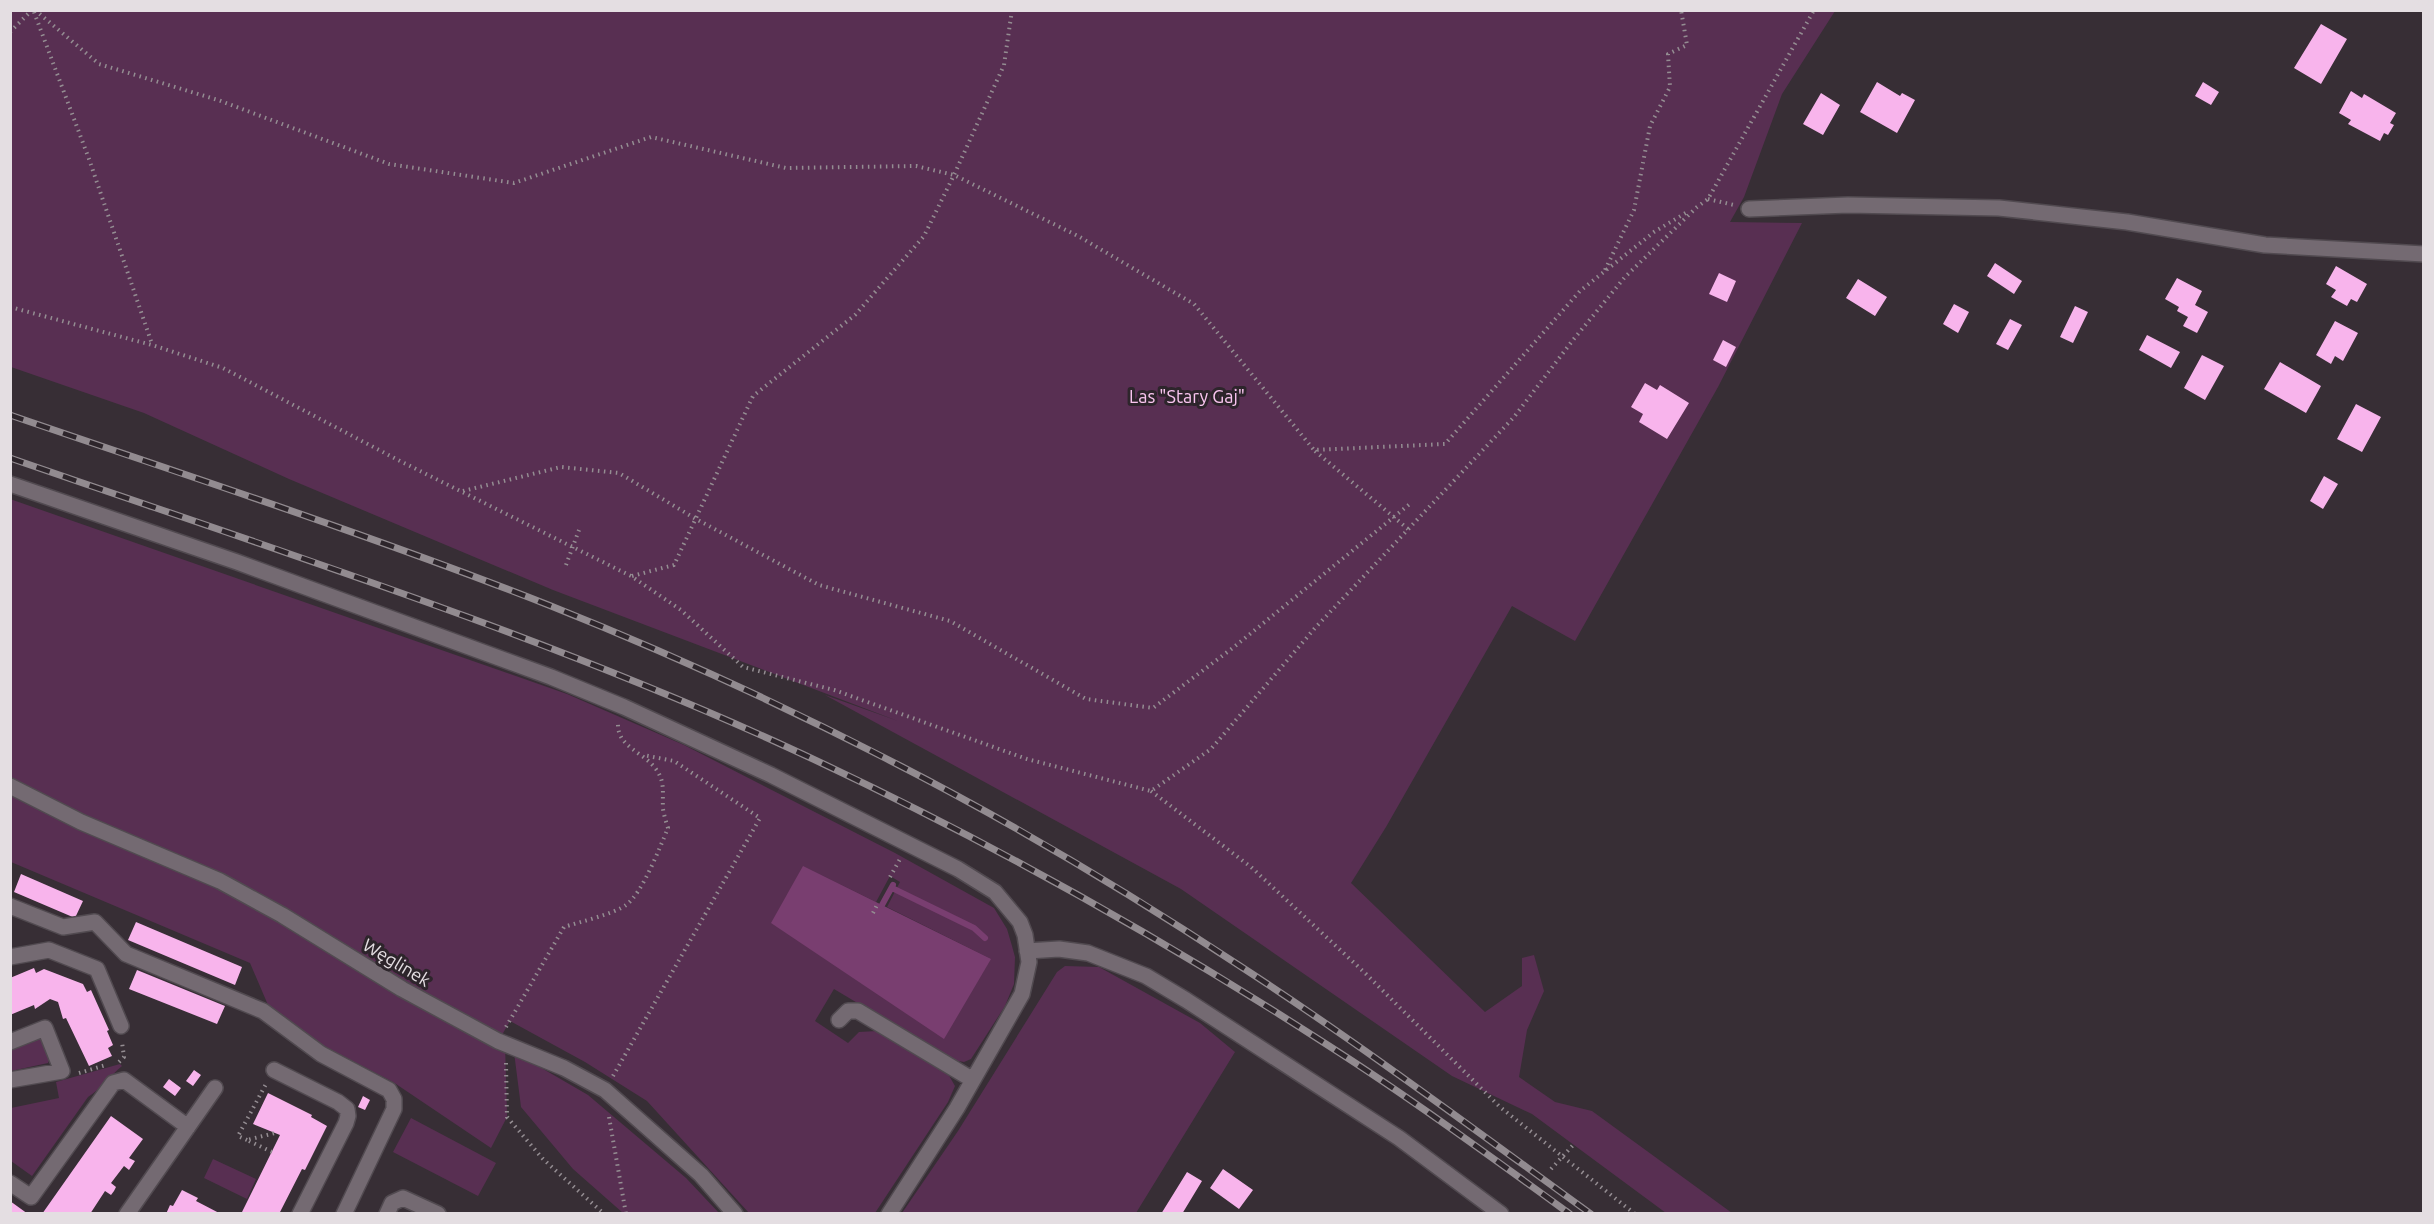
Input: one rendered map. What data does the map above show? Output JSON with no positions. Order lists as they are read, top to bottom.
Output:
{
  "streets": {
    "street": ["Węglinek"]
  },
  "parks": ["Las \"Stary Gaj\""]
}
